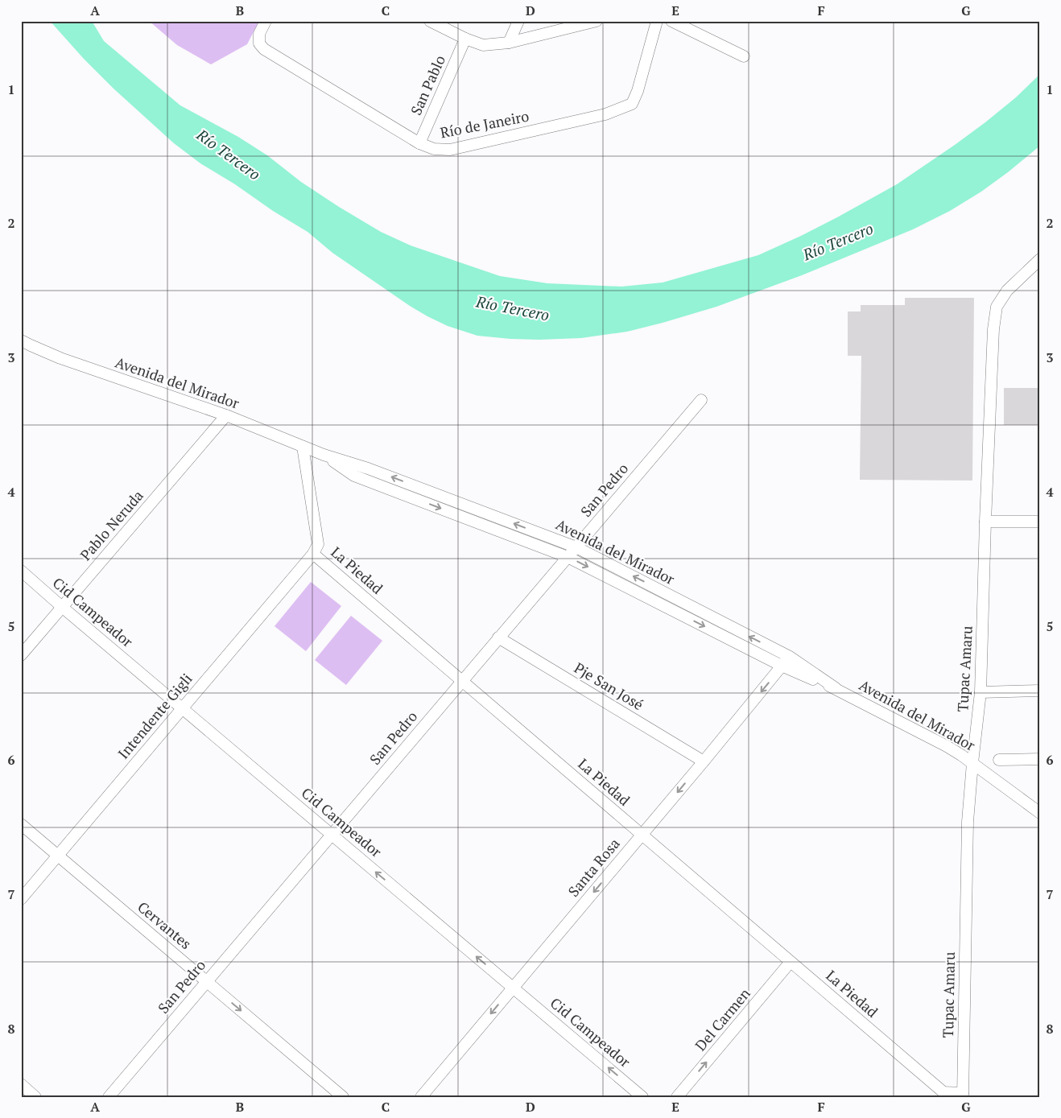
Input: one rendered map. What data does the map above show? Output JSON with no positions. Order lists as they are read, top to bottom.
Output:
{
  "streets": {
    "street": [
      "San Pablo",
      "Río de Janeiro",
      "Avenida del Mirador",
      "San Pedro",
      "Pablo Neruda",
      "La Piedad",
      "Cid Campeador",
      "Tupac Amaru",
      "Pje San José",
      "Intendente Gigli",
      "Santa Rosa",
      "Cervantes",
      "Del Carmen"
    ]
  },
  "crossings": [
    ["San Pablo", "Río de Janeiro"],
    ["Avenida del Mirador", "San Pedro"],
    ["Avenida del Mirador", "Pablo Neruda"],
    ["Avenida del Mirador", "La Piedad"],
    ["Avenida del Mirador", "Tupac Amaru"],
    ["Avenida del Mirador", "Santa Rosa"],
    ["San Pedro", "La Piedad"],
    ["San Pedro", "Cid Campeador"],
    ["San Pedro", "Pje San José"],
    ["San Pedro", "Cervantes"],
    ["Pablo Neruda", "Cid Campeador"],
    ["La Piedad", "Tupac Amaru"],
    ["La Piedad", "Intendente Gigli"],
    ["La Piedad", "Santa Rosa"],
    ["La Piedad", "Del Carmen"],
    ["Cid Campeador", "Intendente Gigli"],
    ["Cid Campeador", "Santa Rosa"],
    ["Pje San José", "Santa Rosa"],
    ["Intendente Gigli", "Cervantes"]
  ],
  "one_way": [
    "Cid Campeador",
    "Santa Rosa",
    "Cervantes",
    "Del Carmen"
  ],
  "water": ["Río Tercero"],
  "grid": {
    "columns": [
      "A",
      "B",
      "C",
      "D",
      "E",
      "F",
      "G"
    ],
    "rows": [
      "1",
      "2",
      "3",
      "4",
      "5",
      "6",
      "7",
      "8"
    ]
  }
}
